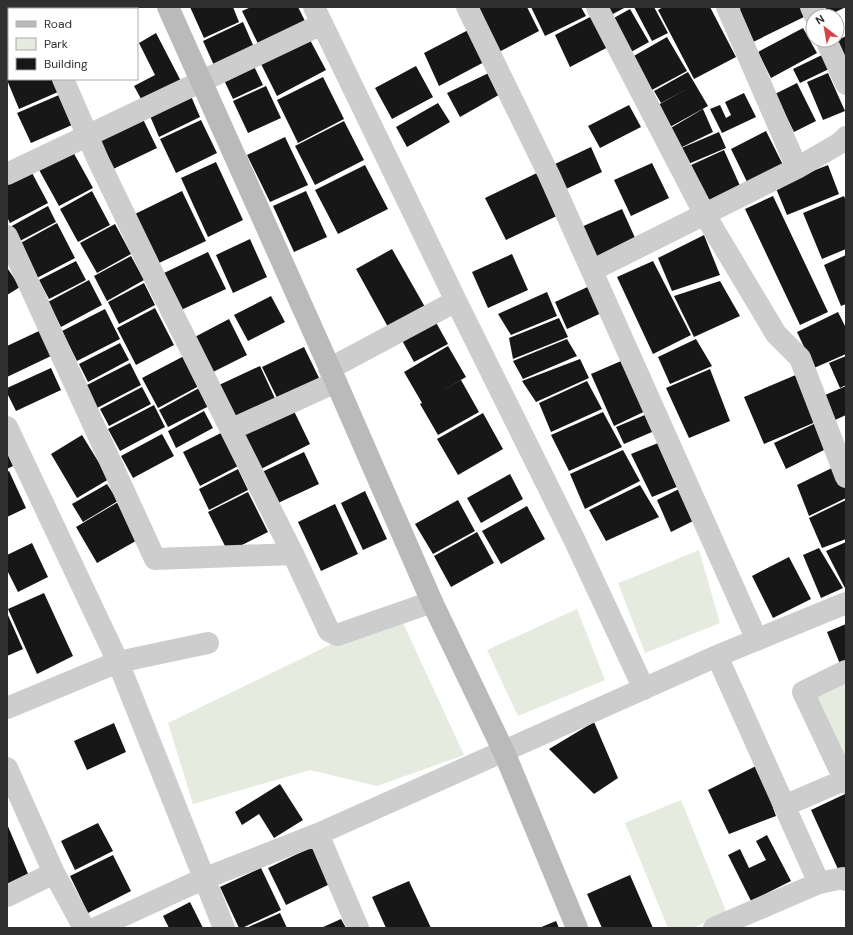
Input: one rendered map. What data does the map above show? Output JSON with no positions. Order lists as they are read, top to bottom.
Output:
{
  "legend": ["Road", "Park", "Building"],
  "north": "top left"
}
